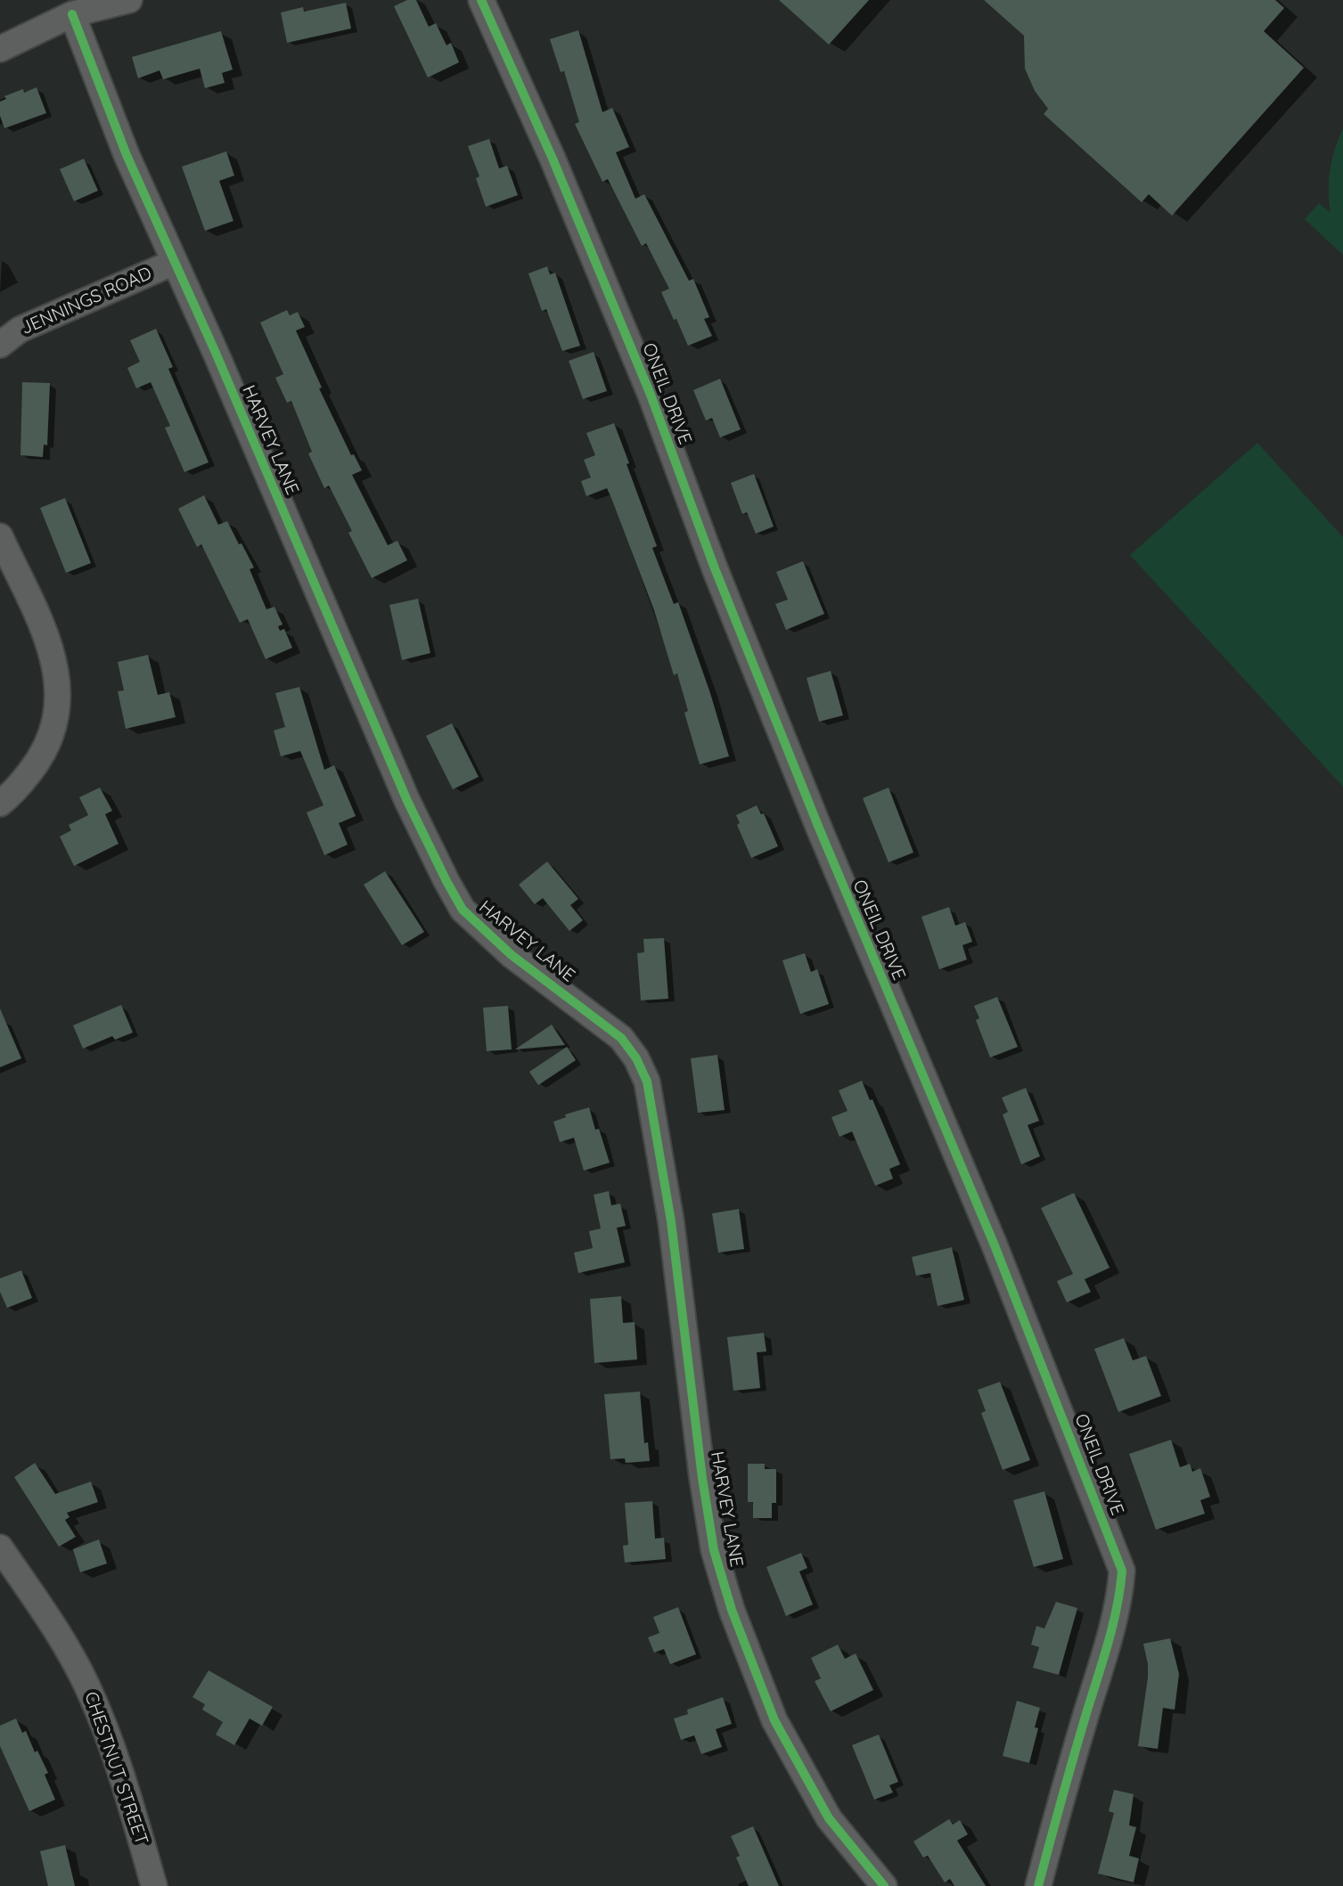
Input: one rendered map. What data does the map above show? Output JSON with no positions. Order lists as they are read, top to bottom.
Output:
{
  "streets": {
    "street": [
      "JENNINGS ROAD",
      "ONEIL DRIVE",
      "HARVEY LANE",
      "CHESTNUT STREET"
    ]
  },
  "crossings": [
    ["JENNINGS ROAD", "HARVEY LANE"]
  ]
}
